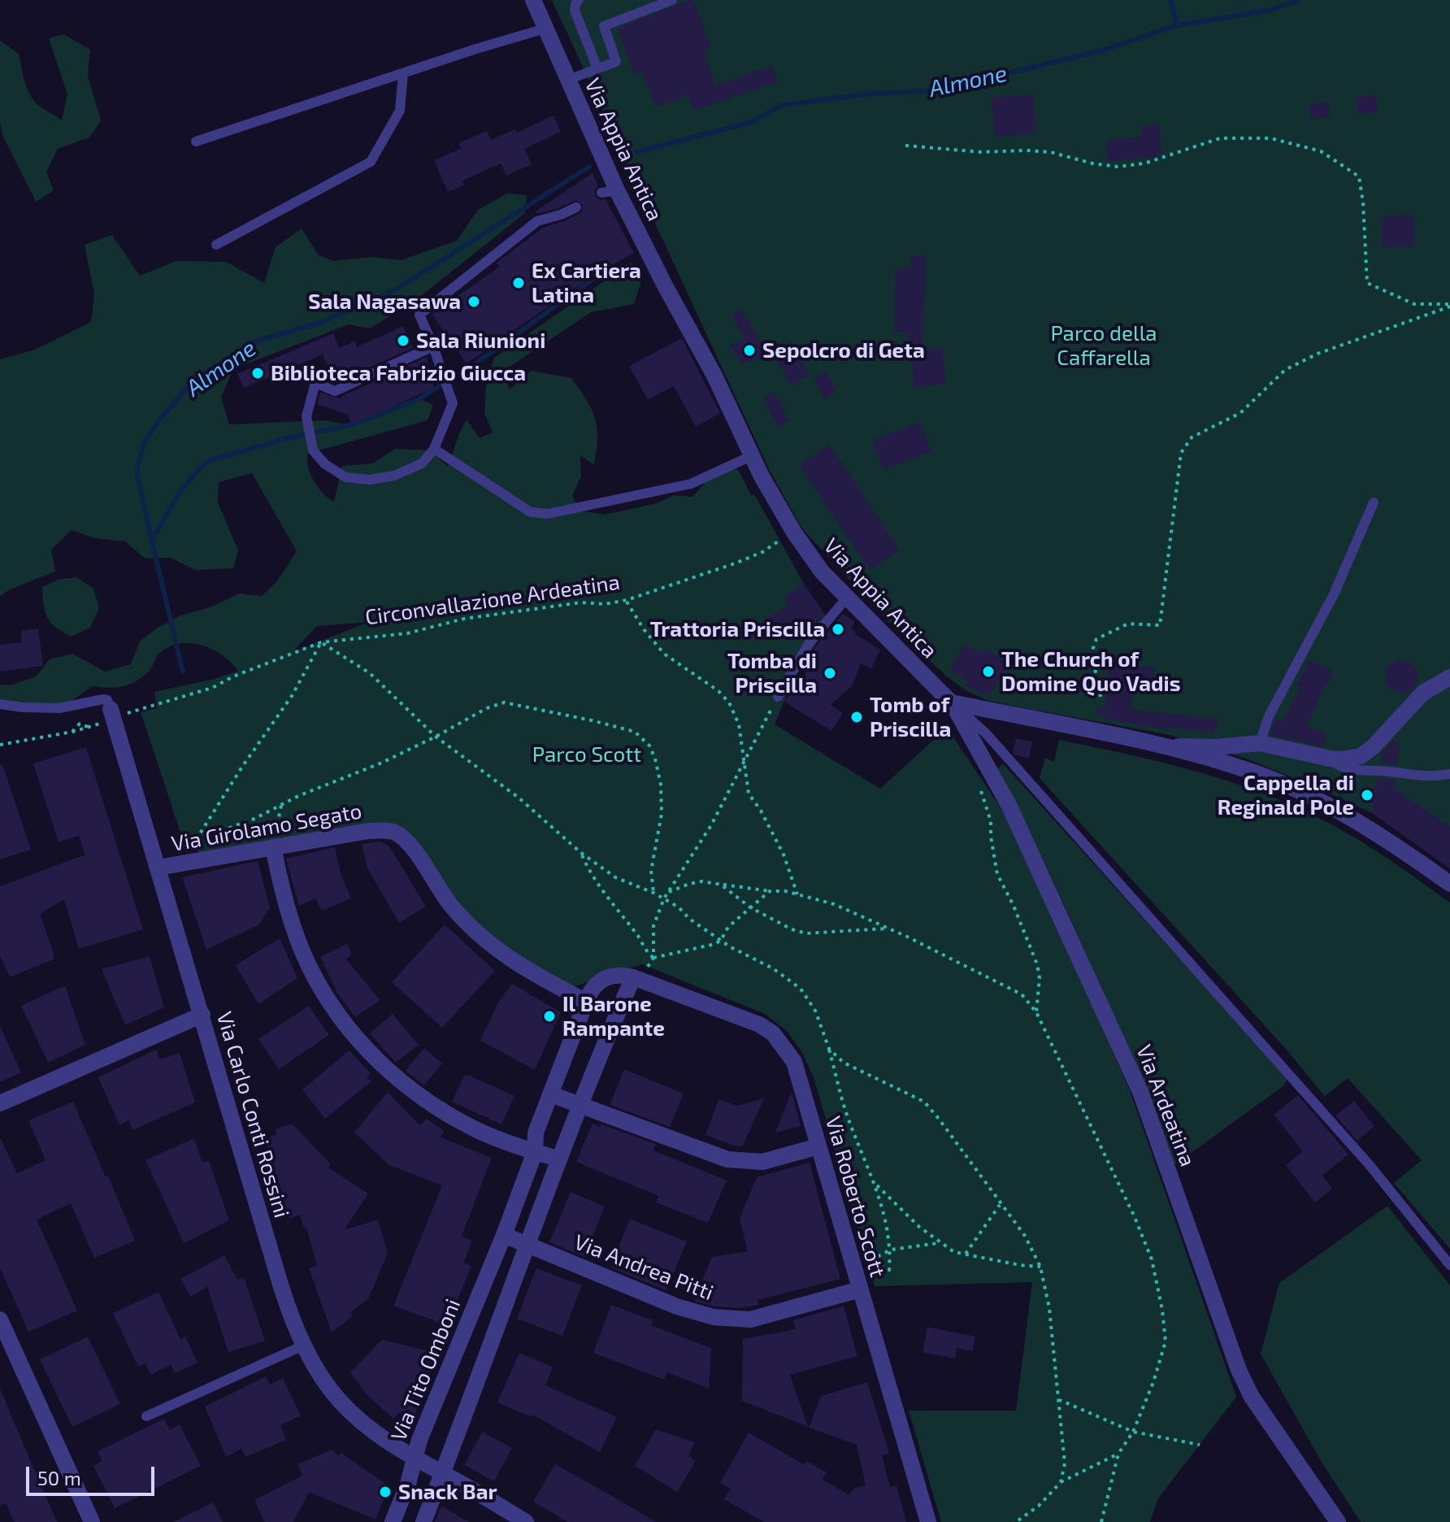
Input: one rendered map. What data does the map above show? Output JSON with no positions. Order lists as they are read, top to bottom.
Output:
{
  "streets": {
    "street": [
      "Via Appia Antica",
      "Via Girolamo Segato",
      "Via Ardeatina",
      "Via Carlo Conti Rossini",
      "Via Roberto Scott",
      "Via Andrea Pitti",
      "Via Tito Omboni"
    ],
    "path": ["Circonvallazione Ardeatina"]
  },
  "crossings": [
    ["Via Appia Antica", "Circonvallazione Ardeatina"],
    ["Via Appia Antica", "Via Ardeatina"],
    ["Via Girolamo Segato", "Via Carlo Conti Rossini"],
    ["Via Girolamo Segato", "Via Tito Omboni"],
    ["Via Carlo Conti Rossini", "Via Tito Omboni"],
    ["Via Roberto Scott", "Via Andrea Pitti"],
    ["Via Roberto Scott", "Via Tito Omboni"]
  ],
  "water": ["Almone"],
  "parks": ["Parco della Caffarella", "Parco Scott"],
  "places": [
    "Ex Cartiera Latina",
    "Sala Nagasawa",
    "Sala Riunioni",
    "Sepolcro di Geta",
    "Biblioteca Fabrizio Giucca",
    "Trattoria Priscilla",
    "The Church of Domine Quo Vadis",
    "Tomba di Priscilla",
    "Tomb of Priscilla",
    "Cappella di Reginald Pole",
    "Il Barone Rampante",
    "Snack Bar"
  ],
  "scale_bar": "50 m"
}
